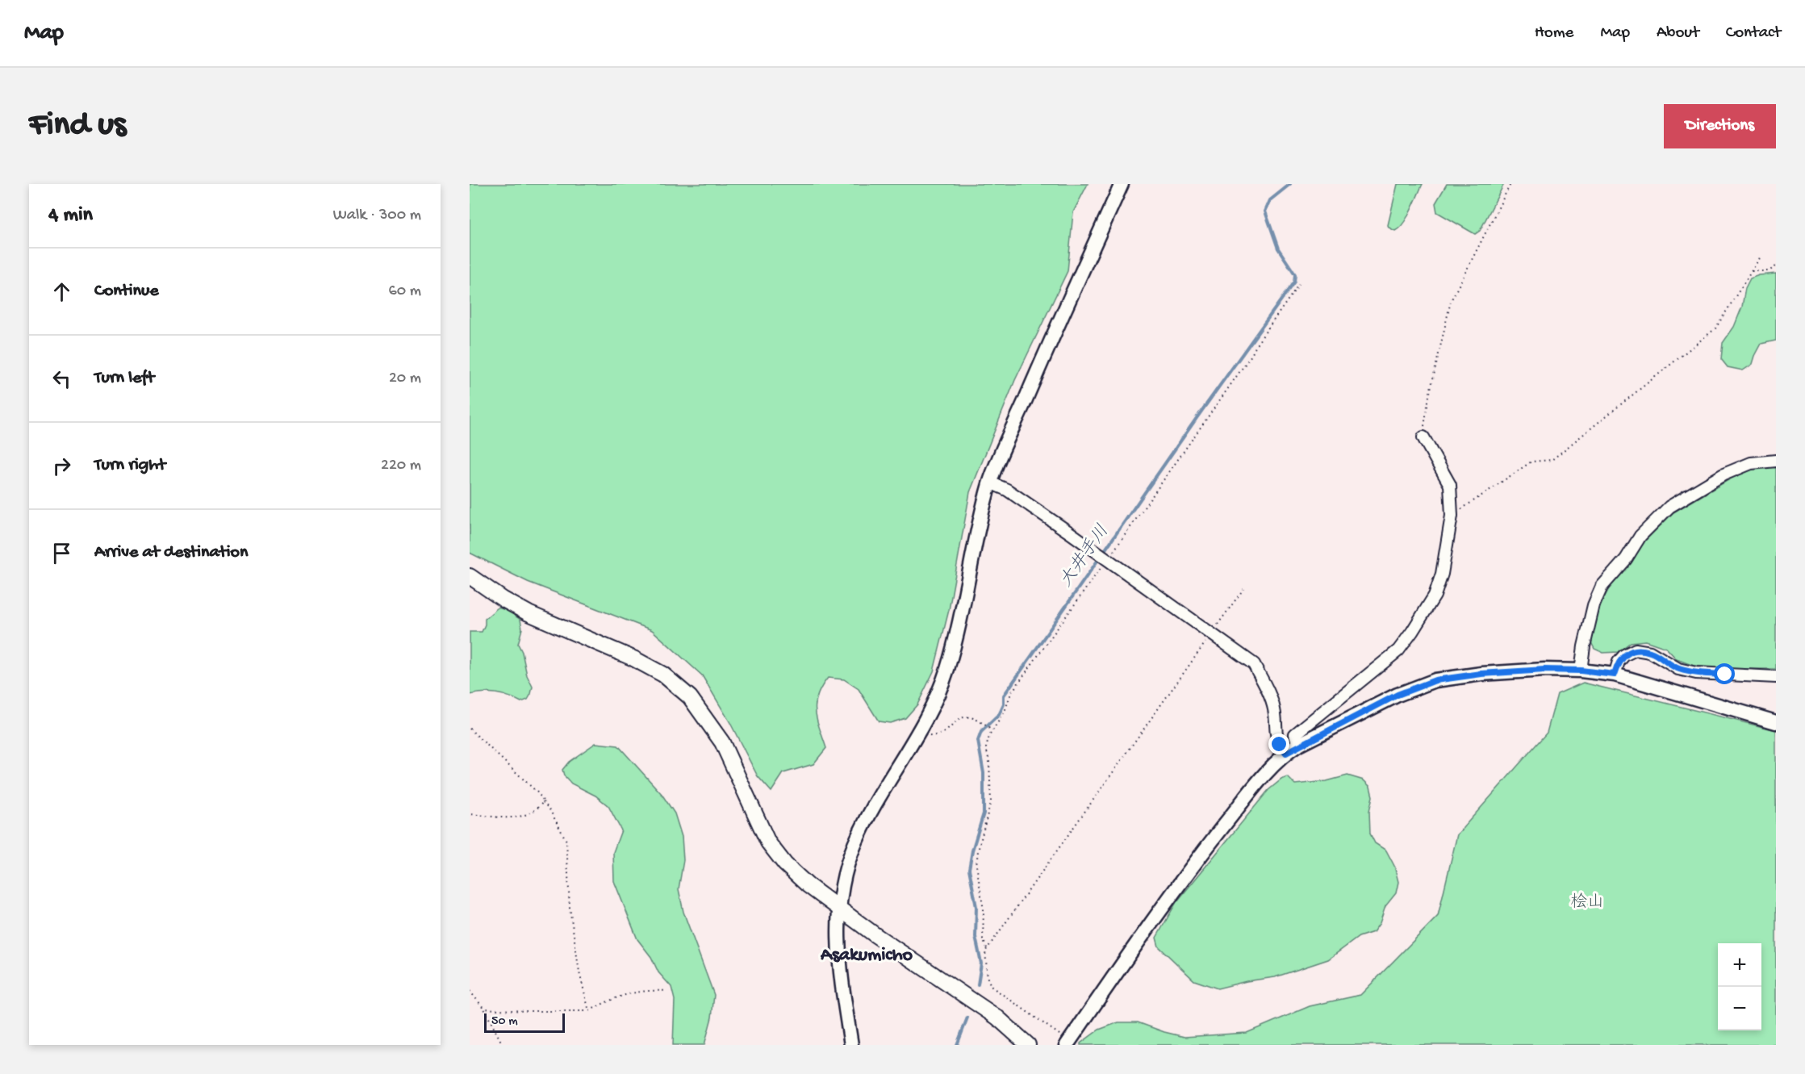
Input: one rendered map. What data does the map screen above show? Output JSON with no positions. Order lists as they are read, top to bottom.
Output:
{
  "districts": ["Asakumicho"],
  "water": ["大井手川"],
  "parks": ["桧山"],
  "scale_bar": "50 m",
  "page": {
    "header": "Map",
    "nav": [
      "Home",
      "Map",
      "About",
      "Contact"
    ],
    "buttons": "Directions",
    "title": "Find us",
    "heading": ["4 min", "Walk · 300 m"],
    "list": [
      ["Continue", "60 m"],
      ["Turn left", "20 m"],
      ["Turn right", "220 m"],
      "Arrive at destination"
    ],
    "map_buttons": ["+", "−"],
    "scale": "50 m"
  }
}
